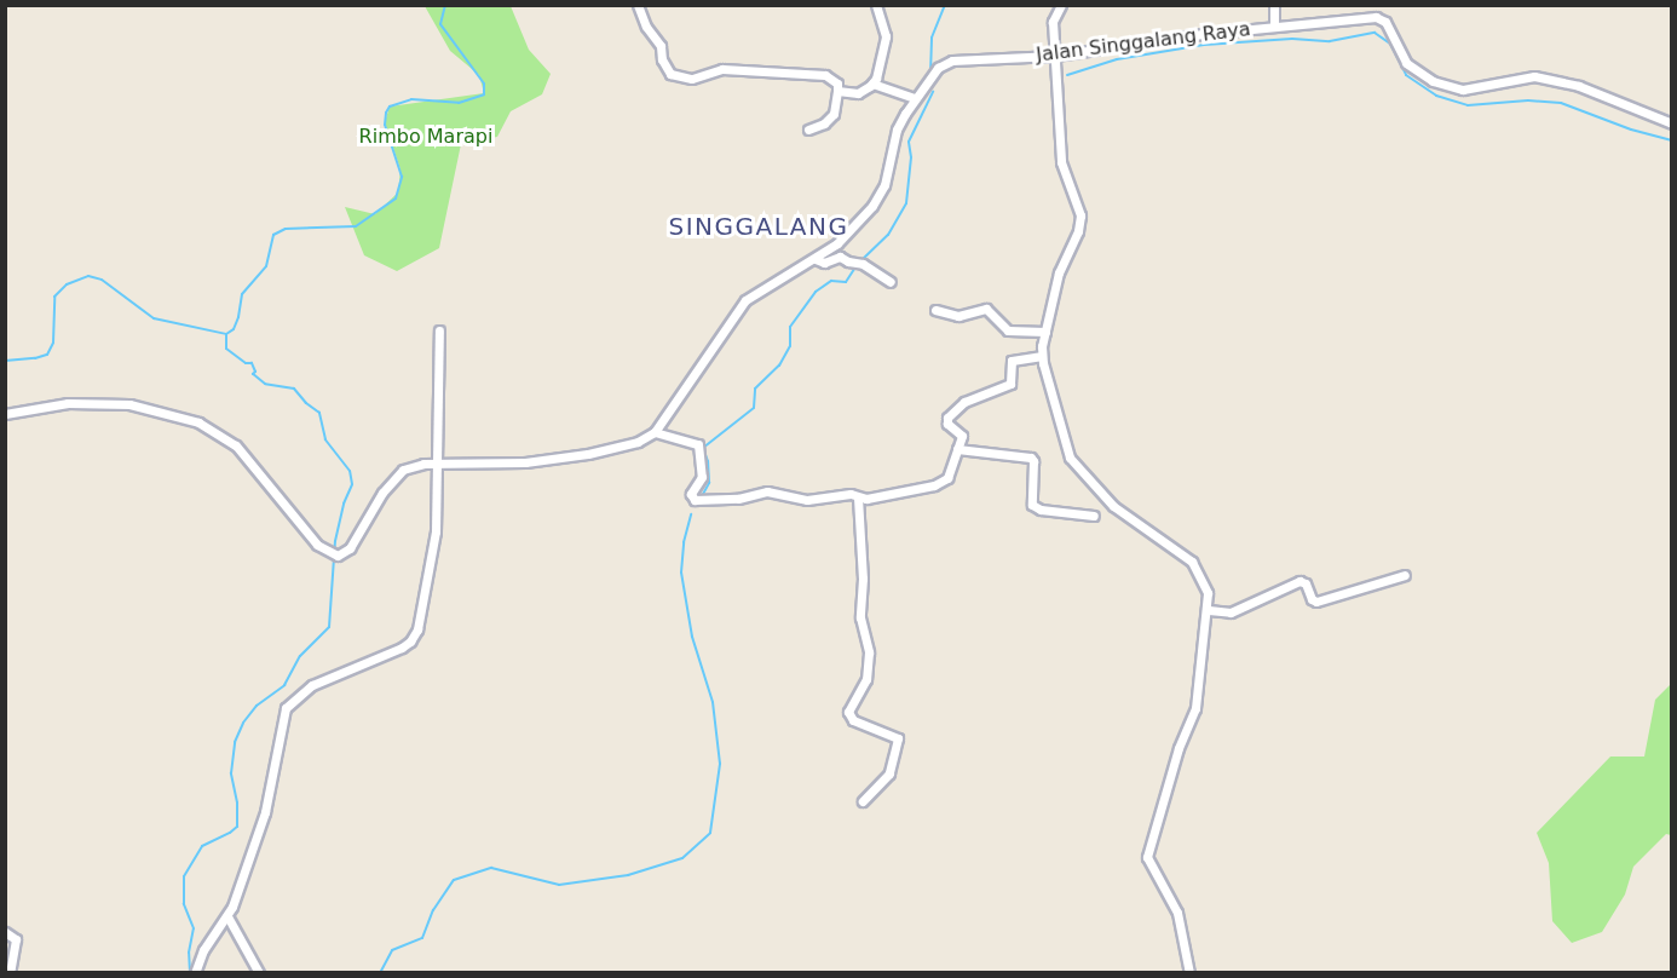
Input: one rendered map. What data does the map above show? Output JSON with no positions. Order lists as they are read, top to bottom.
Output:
{
  "streets": {
    "street": ["Jalan Singgalang Raya"]
  },
  "districts": ["SINGGALANG"],
  "parks": ["Rimbo Marapi"]
}
